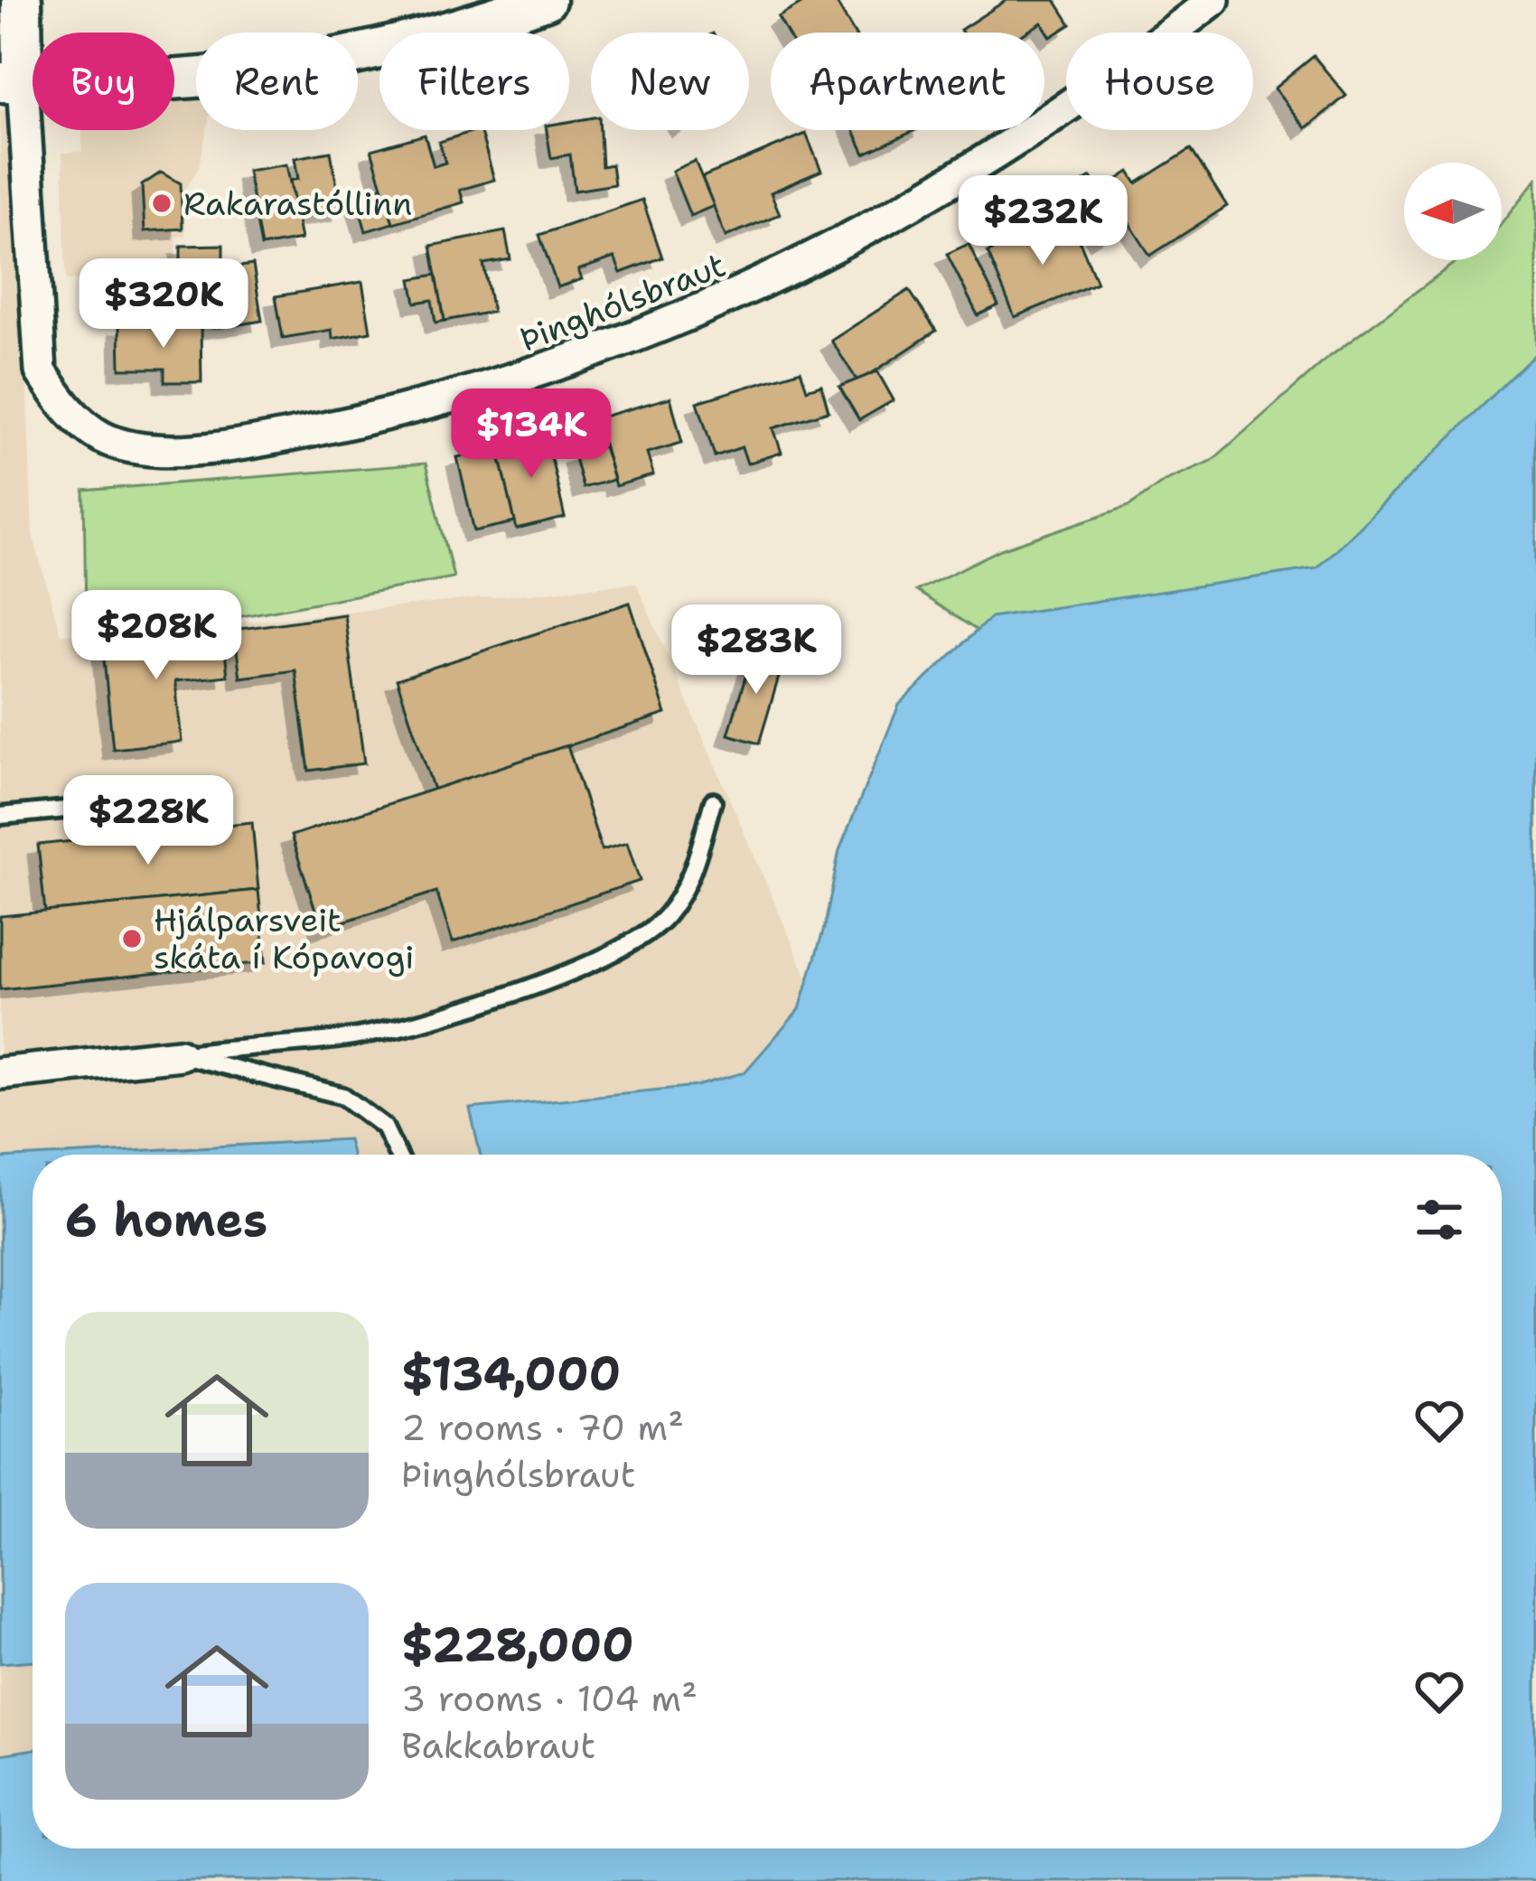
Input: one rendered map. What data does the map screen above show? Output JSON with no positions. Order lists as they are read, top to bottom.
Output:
{
  "streets": {
    "street": ["Þinghólsbraut"]
  },
  "places": ["Rakarastóllinn", "Hjálparsveit skáta í Kópavogi"],
  "north": "left",
  "page": {
    "chip": [
      "Buy",
      "Rent",
      "Filters",
      "New",
      "Apartment",
      "House"
    ],
    "price": [
      "$232K",
      "$320K",
      "$134K",
      "$208K",
      "$283K",
      "$228K"
    ],
    "heading": "6 homes",
    "list": [
      {
        "name": "$134,000",
        "note": "2 rooms · 70 m² · Þinghólsbraut"
      },
      {
        "name": "$228,000",
        "note": "3 rooms · 104 m² · Bakkabraut"
      }
    ]
  }
}
